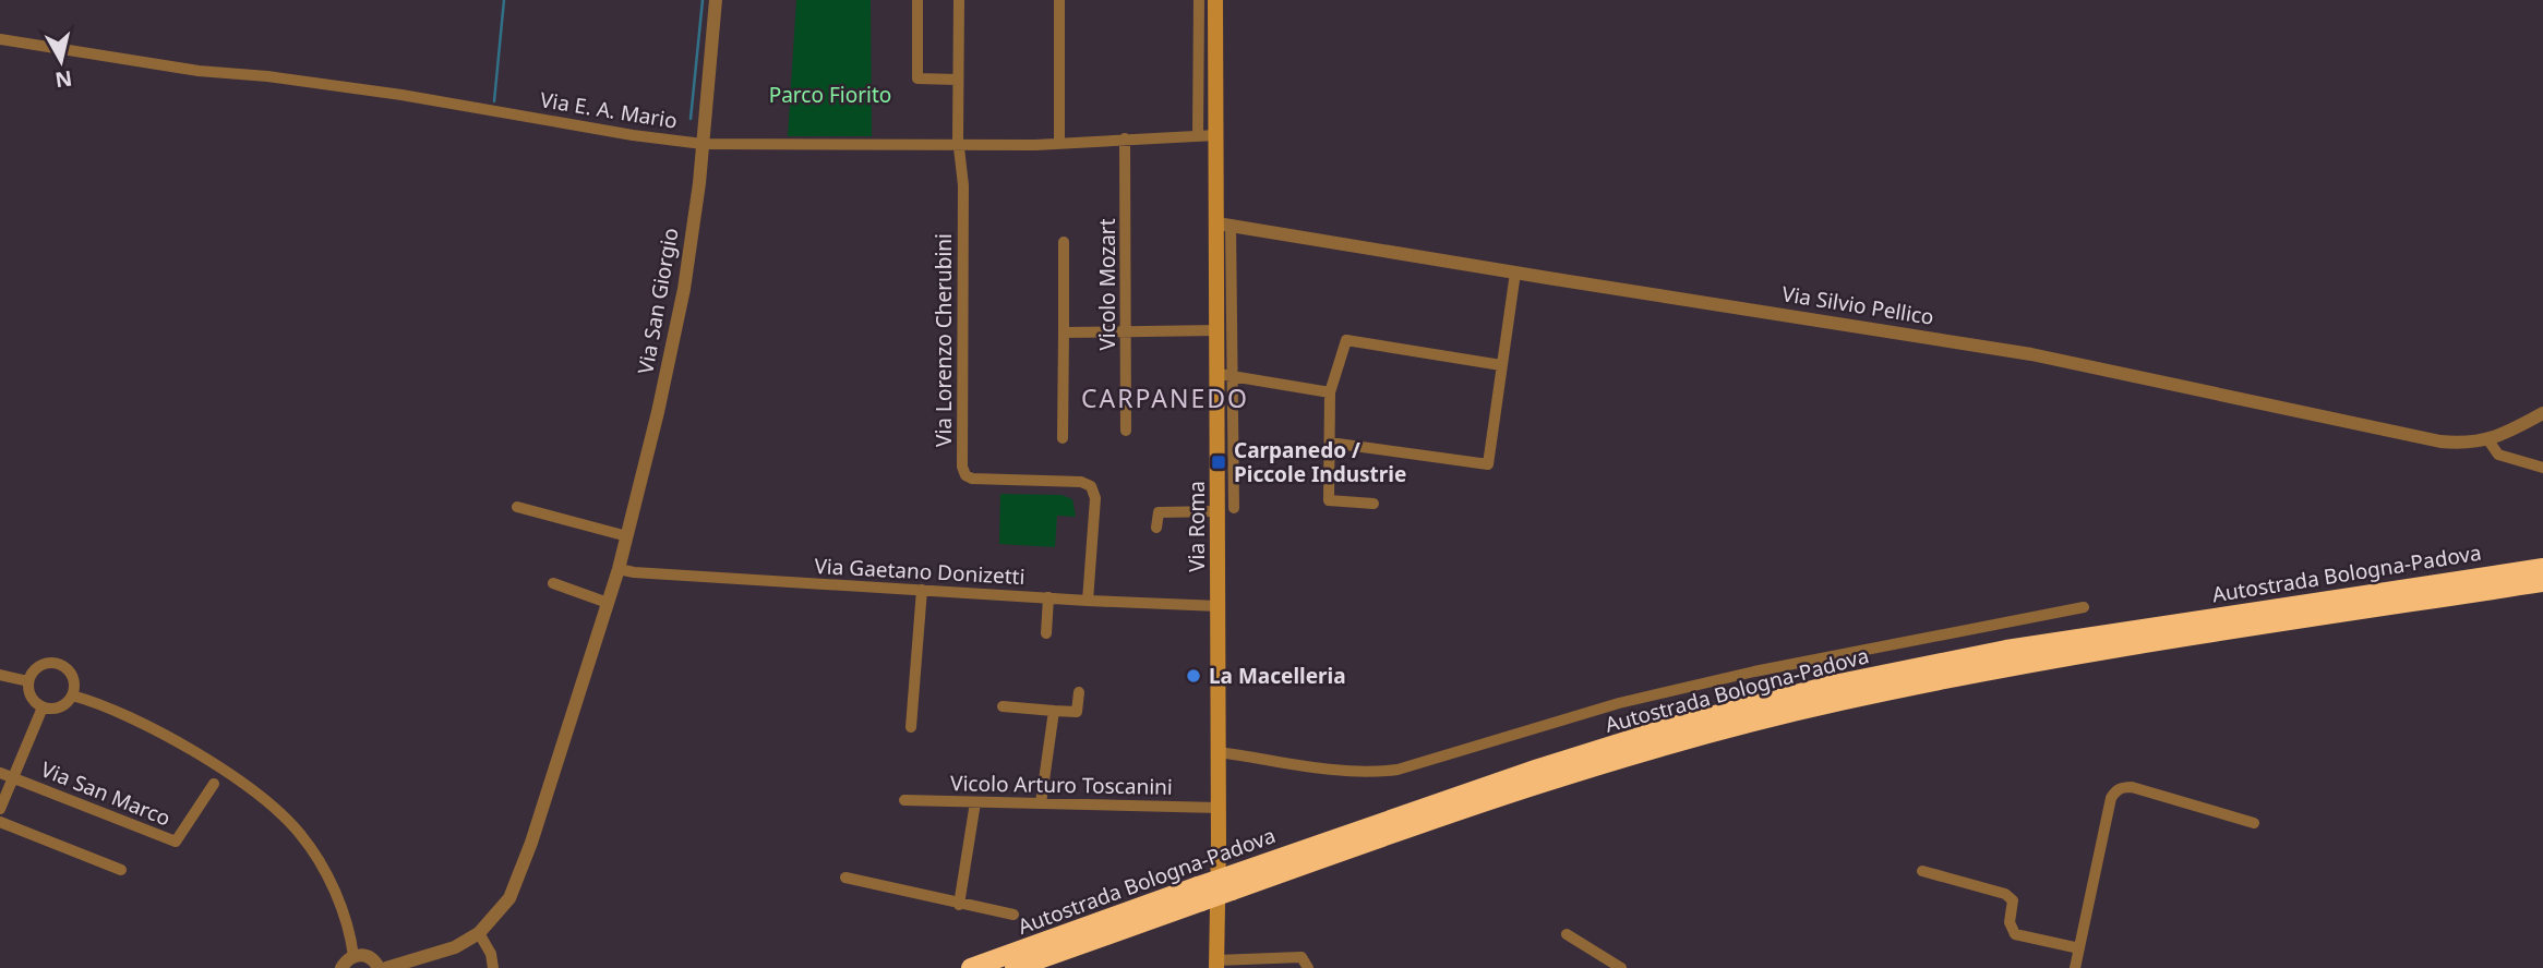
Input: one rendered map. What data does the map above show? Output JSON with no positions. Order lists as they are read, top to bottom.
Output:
{
  "streets": {
    "highway": ["Autostrada Bologna-Padova"],
    "main road": ["Via Roma"],
    "street": [
      "Via E. A. Mario",
      "Vicolo Mozart",
      "Via San Giorgio",
      "Via Silvio Pellico",
      "Via Lorenzo Cherubini",
      "Via Gaetano Donizetti",
      "Vicolo Arturo Toscanini",
      "Via San Marco"
    ]
  },
  "crossings": [
    ["Via E. A. Mario", "Vicolo Mozart"],
    ["Via E. A. Mario", "Via San Giorgio"],
    ["Via E. A. Mario", "Via Lorenzo Cherubini"],
    ["Via E. A. Mario", "Via Roma"],
    ["Via San Giorgio", "Via Gaetano Donizetti"],
    ["Via Silvio Pellico", "Via Roma"],
    ["Via Lorenzo Cherubini", "Via Gaetano Donizetti"],
    ["Via Roma", "Via Gaetano Donizetti"],
    ["Via Roma", "Vicolo Arturo Toscanini"]
  ],
  "districts": ["CARPANEDO"],
  "parks": ["Parco Fiorito"],
  "places": {
    "transit": ["Carpanedo / Piccole Industrie"],
    "other": ["La Macelleria"]
  },
  "north": "bottom"
}
